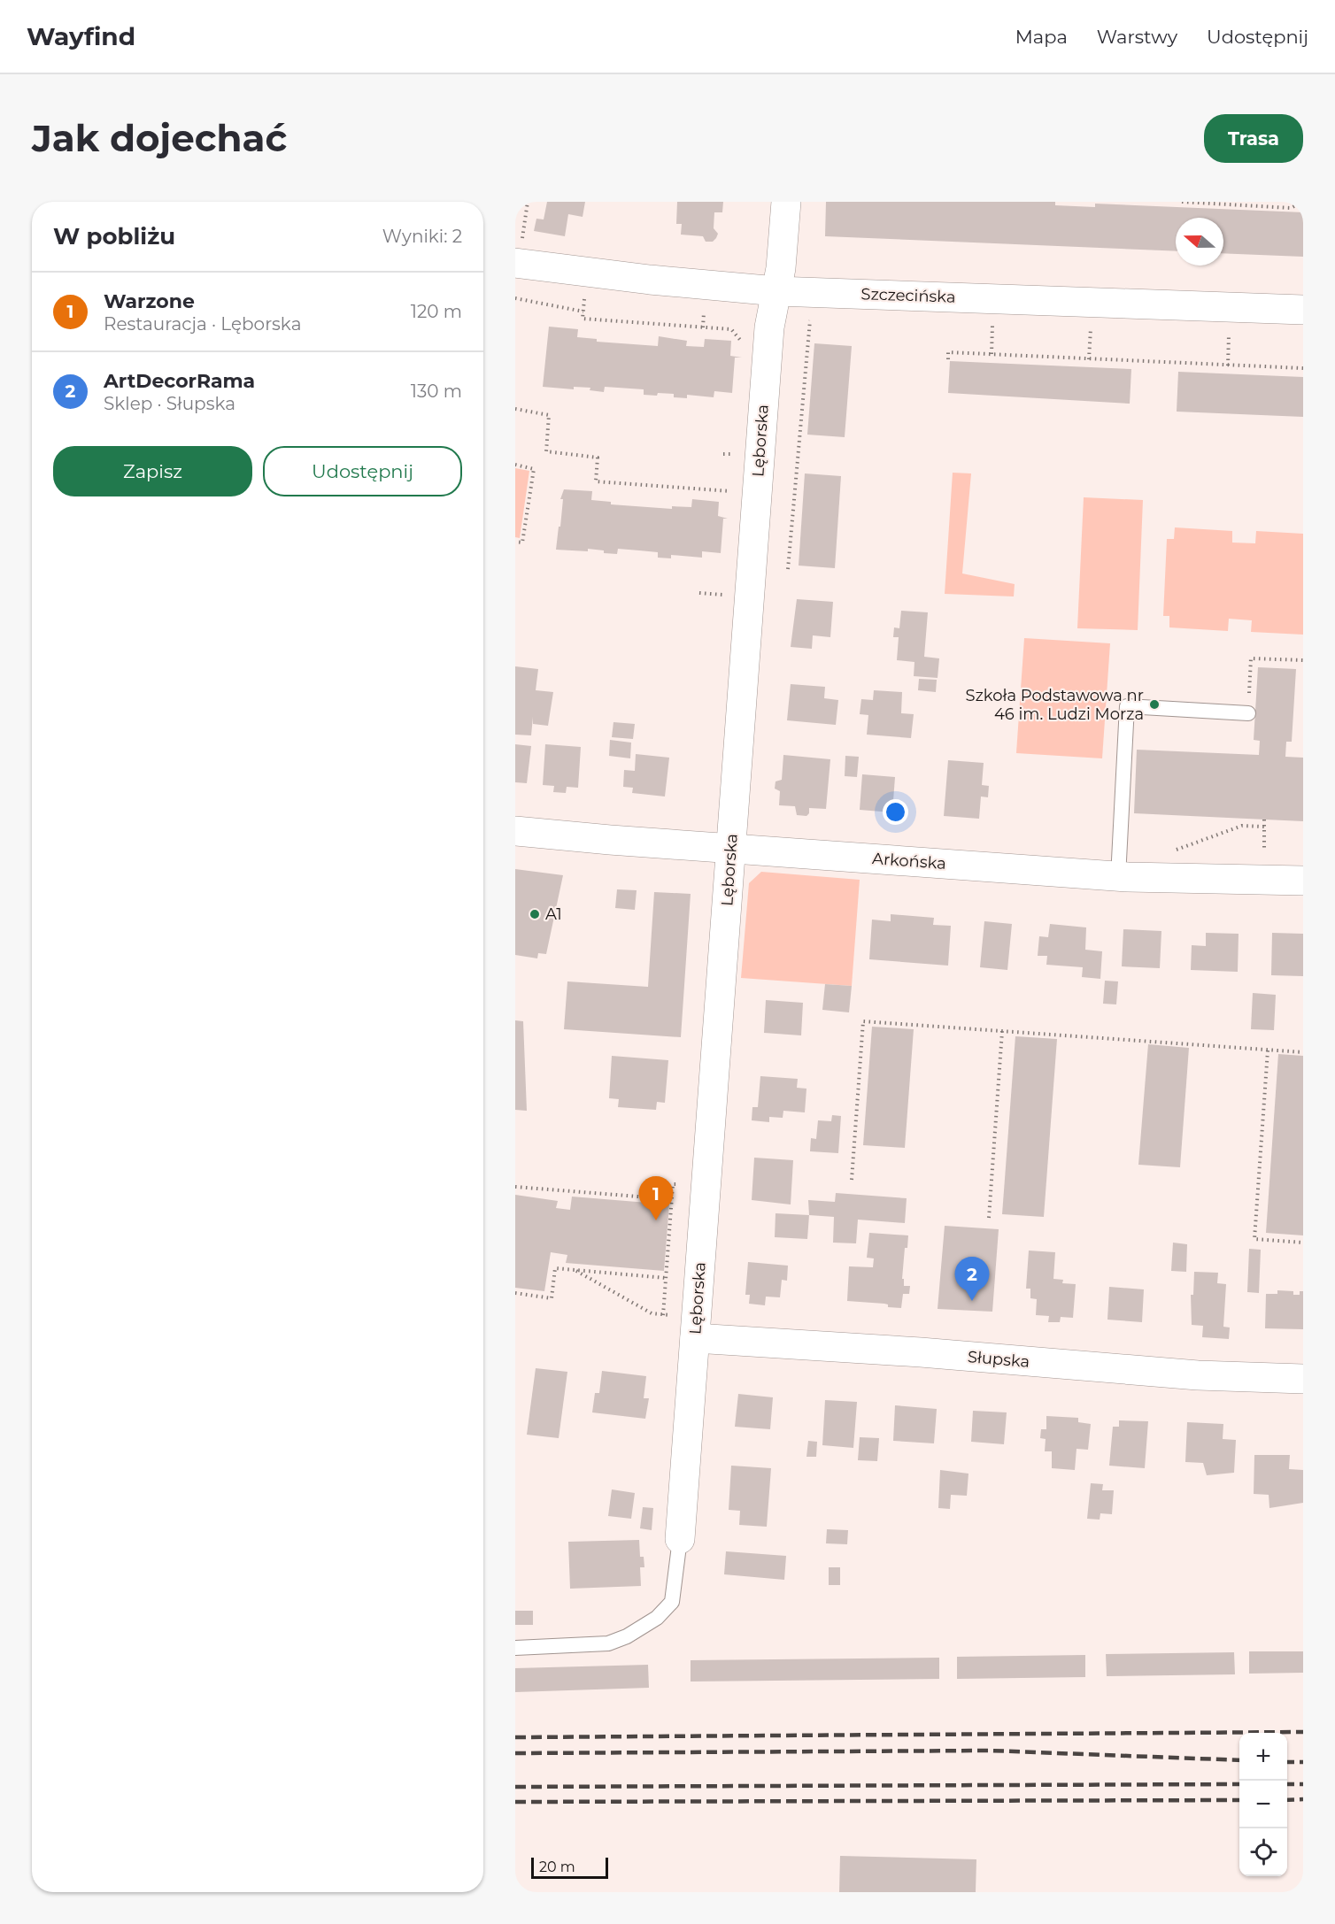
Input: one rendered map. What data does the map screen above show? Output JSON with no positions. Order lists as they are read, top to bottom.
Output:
{
  "streets": {
    "street": [
      "Szczecińska",
      "Lęborska",
      "Arkońska",
      "Słupska"
    ]
  },
  "crossings": [
    ["Szczecińska", "Lęborska"],
    ["Lęborska", "Arkońska"],
    ["Lęborska", "Słupska"]
  ],
  "places": ["Szkoła Podstawowa nr 46 im. Ludzi Morza", "A1"],
  "scale_bar": "20 m",
  "north": "left",
  "page": {
    "header": "Wayfind",
    "nav": ["Mapa", "Warstwy", "Udostępnij"],
    "buttons": [
      "Trasa",
      ["Zapisz", "Udostępnij"]
    ],
    "title": "Jak dojechać",
    "heading": ["W pobliżu", "Wyniki: 2"],
    "list": [
      {
        "mark": "1",
        "name": "Warzone",
        "note": "Restauracja · Lęborska",
        "value": "120 m"
      },
      {
        "mark": "2",
        "name": "ArtDecorRama",
        "note": "Sklep · Słupska",
        "value": "130 m"
      }
    ],
    "pins": ["1", "2"],
    "map_buttons": ["+", "−"],
    "scale": "20 m"
  }
}
